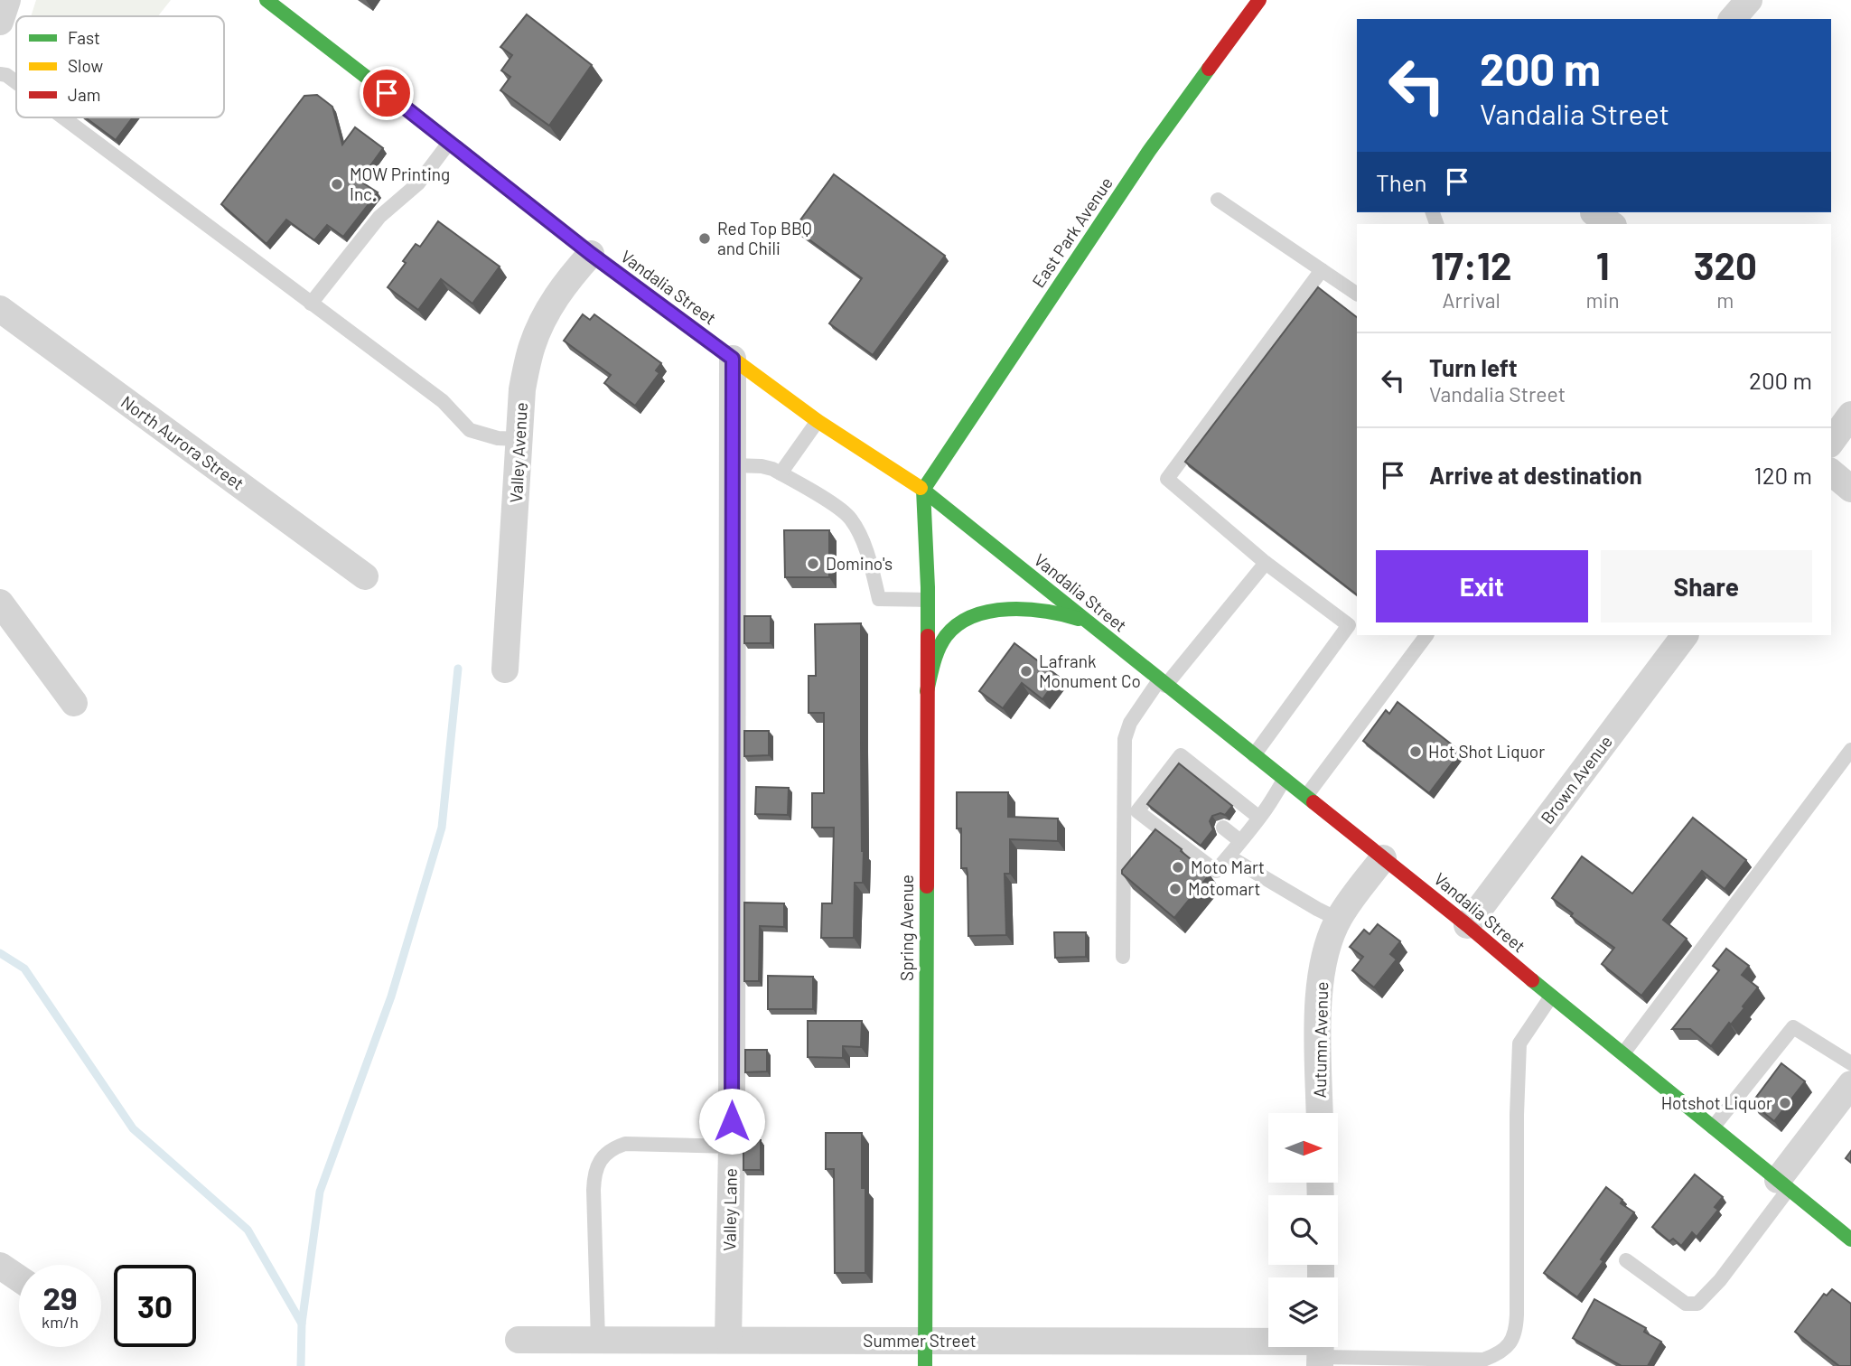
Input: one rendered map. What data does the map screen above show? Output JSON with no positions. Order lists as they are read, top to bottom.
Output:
{
  "streets": {
    "main road": ["East Park Avenue", "Vandalia Street", "Spring Avenue"],
    "street": [
      "North Aurora Street",
      "Valley Avenue",
      "Brown Avenue",
      "Autumn Avenue",
      "Valley Lane",
      "Summer Street"
    ]
  },
  "crossings": [
    ["East Park Avenue", "Vandalia Street"],
    ["East Park Avenue", "Spring Avenue"],
    ["Vandalia Street", "Valley Avenue"],
    ["Vandalia Street", "Brown Avenue"],
    ["Vandalia Street", "Spring Avenue"],
    ["Vandalia Street", "Autumn Avenue"],
    ["Vandalia Street", "Valley Lane"],
    ["Spring Avenue", "Summer Street"],
    ["Valley Lane", "Summer Street"]
  ],
  "places": [
    "MOW Printing Inc.",
    "Red Top BBQ and Chili",
    "Domino's",
    "Lafrank Monument Co",
    "Hot Shot Liquor",
    "Moto Mart",
    "Motomart",
    "Hotshot Liquor"
  ],
  "legend": ["Fast", "Slow", "Jam"],
  "north": "right",
  "page": {
    "turn": ["200 m", "Vandalia Street"],
    "then": "Then",
    "eta": [
      "17:12",
      "Arrival",
      "1",
      "min",
      "320",
      "m"
    ],
    "list": [
      {
        "name": "Turn left",
        "note": "Vandalia Street",
        "value": "200 m"
      },
      {
        "name": "Arrive at destination",
        "value": "120 m"
      }
    ],
    "buttons": ["Exit", "Share"],
    "speed": "29 km/h",
    "limit": "30"
  }
}
